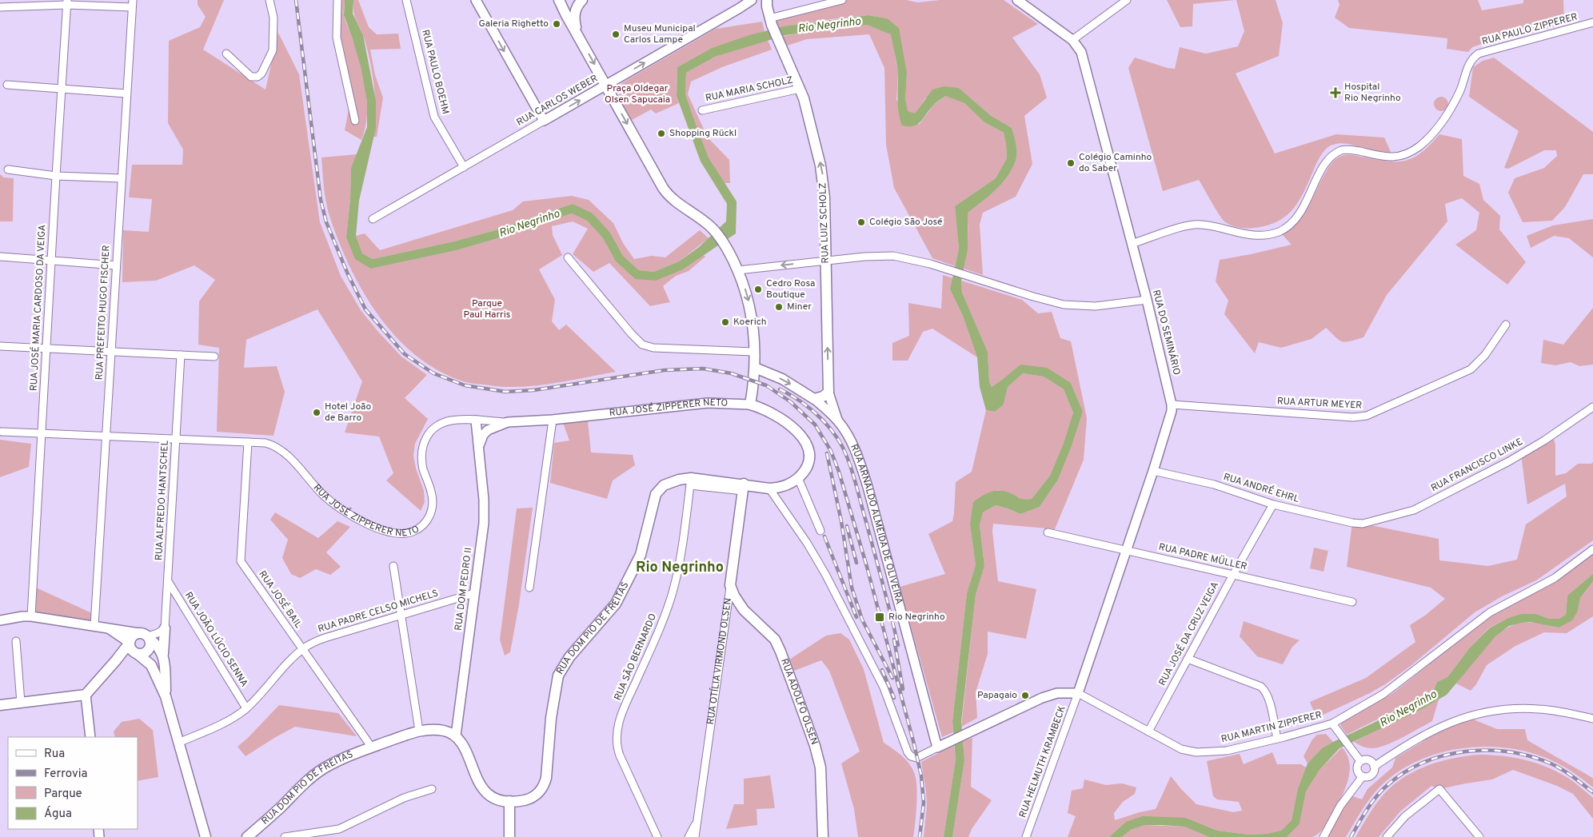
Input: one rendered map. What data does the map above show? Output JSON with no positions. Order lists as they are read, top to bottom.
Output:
{
  "streets": {
    "main road": [
      "RUA LUIZ SCHOLZ",
      "RUA JOSÉ ZIPPERER NETO",
      "RUA ARNALDO ALMEIDA DE OLIVEIRA",
      "RUA DOM PIO DE FREITAS",
      "RUA OTÍLIA VIRMOND OLSEN",
      "RUA ADOLFO OLSEN"
    ],
    "street": [
      "RUA PAULO ZIPPERER",
      "RUA PAULO BOEHM",
      "RUA MARIA SCHOLZ",
      "RUA CARLOS WEBER",
      "RUA JOSÉ MARIA CARDOSO DA VEIGA",
      "RUA PREFEITO HUGO FISCHER",
      "RUA DO SEMINÁRIO",
      "RUA ARTUR MEYER",
      "RUA FRANCISCO LINKE",
      "RUA ANDRÉ EHRL",
      "RUA ALFREDO HANTSCHEL",
      "RUA PADRE MÜLLER",
      "RUA DOM PEDRO II",
      "RUA JOSÉ BAIL",
      "RUA PADRE CELSO MICHELS",
      "RUA JOSÉ DA CRUZ VEIGA",
      "RUA JOÃO LÚCIO SENNA",
      "RUA SÃO BERNARDO",
      "RUA MARTIN ZIPPERER",
      "RUA HELMUTH KRAMBECK"
    ]
  },
  "crossings": [
    ["RUA PAULO ZIPPERER", "RUA DO SEMINÁRIO"],
    ["RUA PAULO BOEHM", "RUA CARLOS WEBER"],
    ["RUA MARIA SCHOLZ", "RUA LUIZ SCHOLZ"],
    ["RUA LUIZ SCHOLZ", "RUA ARNALDO ALMEIDA DE OLIVEIRA"],
    ["RUA JOSÉ MARIA CARDOSO DA VEIGA", "RUA JOSÉ ZIPPERER NETO"],
    ["RUA PREFEITO HUGO FISCHER", "RUA JOSÉ ZIPPERER NETO"],
    ["RUA DO SEMINÁRIO", "RUA ARTUR MEYER"],
    ["RUA DO SEMINÁRIO", "RUA ANDRÉ EHRL"],
    ["RUA DO SEMINÁRIO", "RUA PADRE MÜLLER"],
    ["RUA DO SEMINÁRIO", "RUA MARTIN ZIPPERER"],
    ["RUA DO SEMINÁRIO", "RUA HELMUTH KRAMBECK"],
    ["RUA JOSÉ ZIPPERER NETO", "RUA ALFREDO HANTSCHEL"],
    ["RUA JOSÉ ZIPPERER NETO", "RUA DOM PEDRO II"],
    ["RUA JOSÉ ZIPPERER NETO", "RUA JOSÉ BAIL"],
    ["RUA JOSÉ ZIPPERER NETO", "RUA DOM PIO DE FREITAS"],
    ["RUA FRANCISCO LINKE", "RUA ANDRÉ EHRL"],
    ["RUA ANDRÉ EHRL", "RUA JOSÉ DA CRUZ VEIGA"],
    ["RUA ALFREDO HANTSCHEL", "RUA JOÃO LÚCIO SENNA"],
    ["RUA ARNALDO ALMEIDA DE OLIVEIRA", "RUA MARTIN ZIPPERER"],
    ["RUA PADRE MÜLLER", "RUA JOSÉ DA CRUZ VEIGA"],
    ["RUA DOM PEDRO II", "RUA PADRE CELSO MICHELS"],
    ["RUA DOM PEDRO II", "RUA DOM PIO DE FREITAS"],
    ["RUA JOSÉ BAIL", "RUA PADRE CELSO MICHELS"],
    ["RUA JOSÉ BAIL", "RUA DOM PIO DE FREITAS"],
    ["RUA PADRE CELSO MICHELS", "RUA JOÃO LÚCIO SENNA"],
    ["RUA DOM PIO DE FREITAS", "RUA SÃO BERNARDO"],
    ["RUA DOM PIO DE FREITAS", "RUA OTÍLIA VIRMOND OLSEN"],
    ["RUA JOSÉ DA CRUZ VEIGA", "RUA MARTIN ZIPPERER"],
    ["RUA OTÍLIA VIRMOND OLSEN", "RUA ADOLFO OLSEN"],
    ["RUA MARTIN ZIPPERER", "RUA HELMUTH KRAMBECK"]
  ],
  "one_way": ["RUA CARLOS WEBER"],
  "districts": ["Rio Negrinho"],
  "water": ["Rio Negrinho"],
  "parks": ["Praça Oldegar Olsen Sapucaia", "Parque Paul Harris"],
  "places": {
    "other": [
      "Galeria Righetto",
      "Museu Municipal Carlos Lampe",
      "Shopping Rückl",
      "Colégio Caminho do Saber",
      "Colégio São José",
      "Cedro Rosa Boutique",
      "Miner",
      "Koerich",
      "Hotel João de Barro",
      "Papagaio"
    ],
    "health": ["Hospital Rio Negrinho"],
    "transit": ["Rio Negrinho"]
  },
  "legend": [
    "Rua",
    "Ferrovia",
    "Parque",
    "Água"
  ]
}
